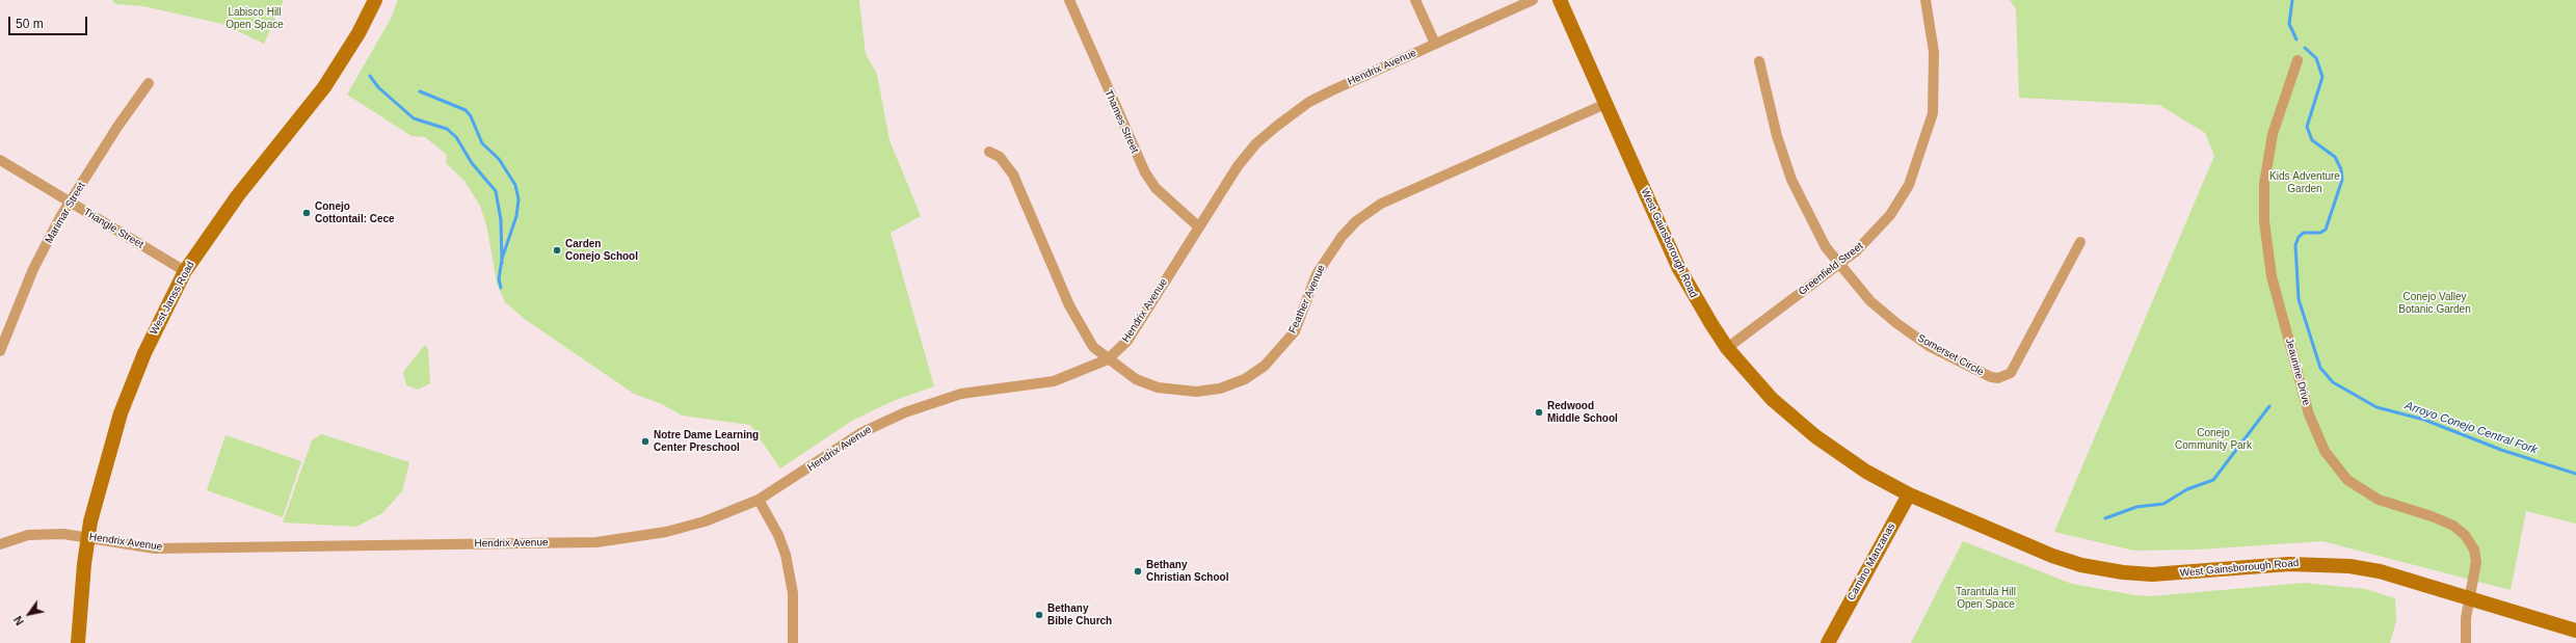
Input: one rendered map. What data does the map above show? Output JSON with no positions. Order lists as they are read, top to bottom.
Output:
{
  "streets": {
    "street": [
      "Hendrix Avenue",
      "Thames Street",
      "Marimar Street",
      "Triangle Street",
      "West Gainsborough Road",
      "Greenfield Street",
      "West Janss Road",
      "Feather Avenue",
      "Somerset Circle",
      "Jeaunine Drive",
      "Camino Manzanas"
    ]
  },
  "crossings": [
    ["Hendrix Avenue", "Thames Street"],
    ["Hendrix Avenue", "West Janss Road"],
    ["Hendrix Avenue", "Feather Avenue"],
    ["Marimar Street", "Triangle Street"],
    ["Triangle Street", "West Janss Road"],
    ["West Gainsborough Road", "Greenfield Street"],
    ["West Gainsborough Road", "Feather Avenue"],
    ["West Gainsborough Road", "Jeaunine Drive"],
    ["West Gainsborough Road", "Camino Manzanas"],
    ["Greenfield Street", "Somerset Circle"]
  ],
  "water": ["Arroyo Conejo Central Fork"],
  "parks": [
    "Labisco Hill Open Space",
    "Kids Adventure Garden",
    "Conejo Valley Botanic Garden",
    "Conejo Community Park",
    "Tarantula Hill Open Space"
  ],
  "places": [
    "Conejo Cottontail: Cece",
    "Carden Conejo School",
    "Redwood Middle School",
    "Notre Dame Learning Center Preschool",
    "Bethany Christian School",
    "Bethany Bible Church"
  ],
  "scale_bar": "50 m",
  "north": "bottom left"
}
